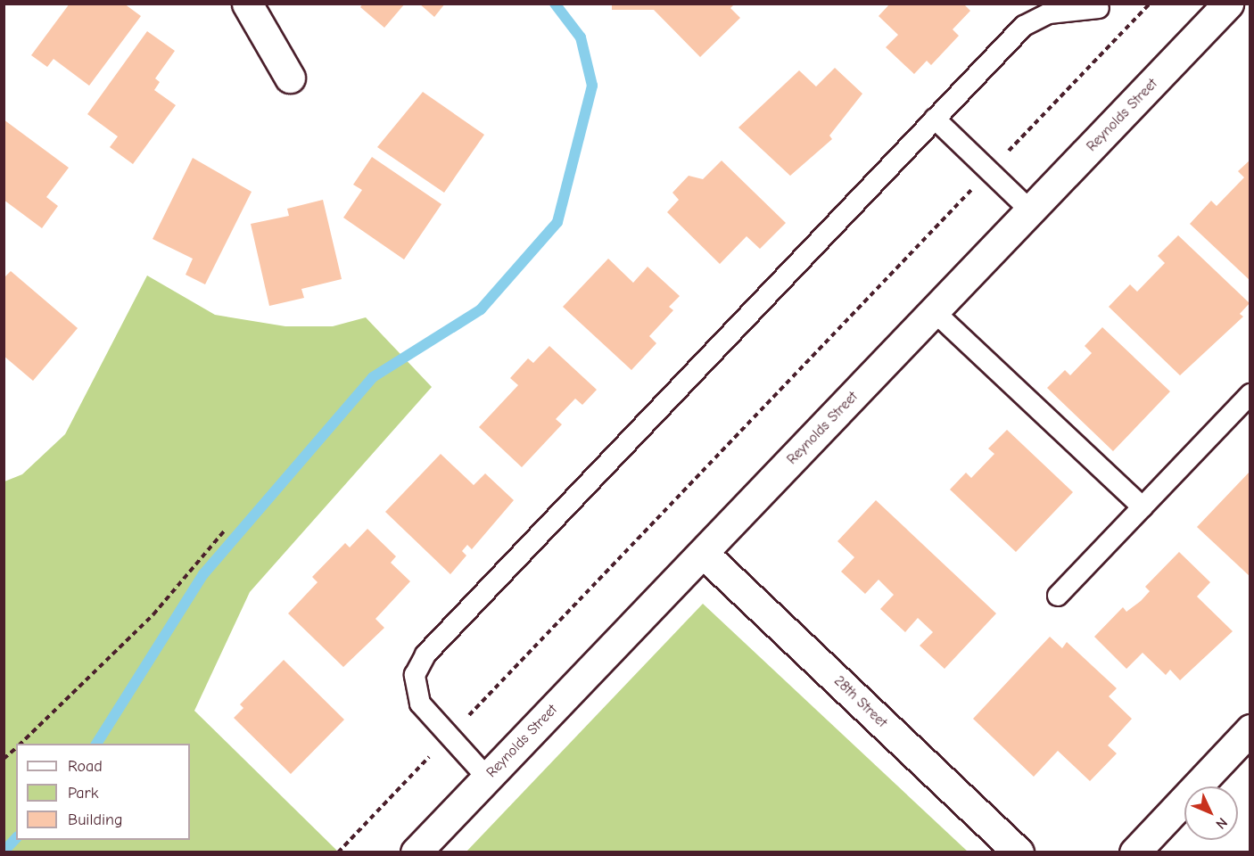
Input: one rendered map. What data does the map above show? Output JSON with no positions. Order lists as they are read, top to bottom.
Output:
{
  "streets": {
    "main road": ["Reynolds Street", "28th Street"]
  },
  "crossings": [
    ["Reynolds Street", "28th Street"]
  ],
  "legend": ["Road", "Park", "Building"],
  "north": "bottom right"
}
